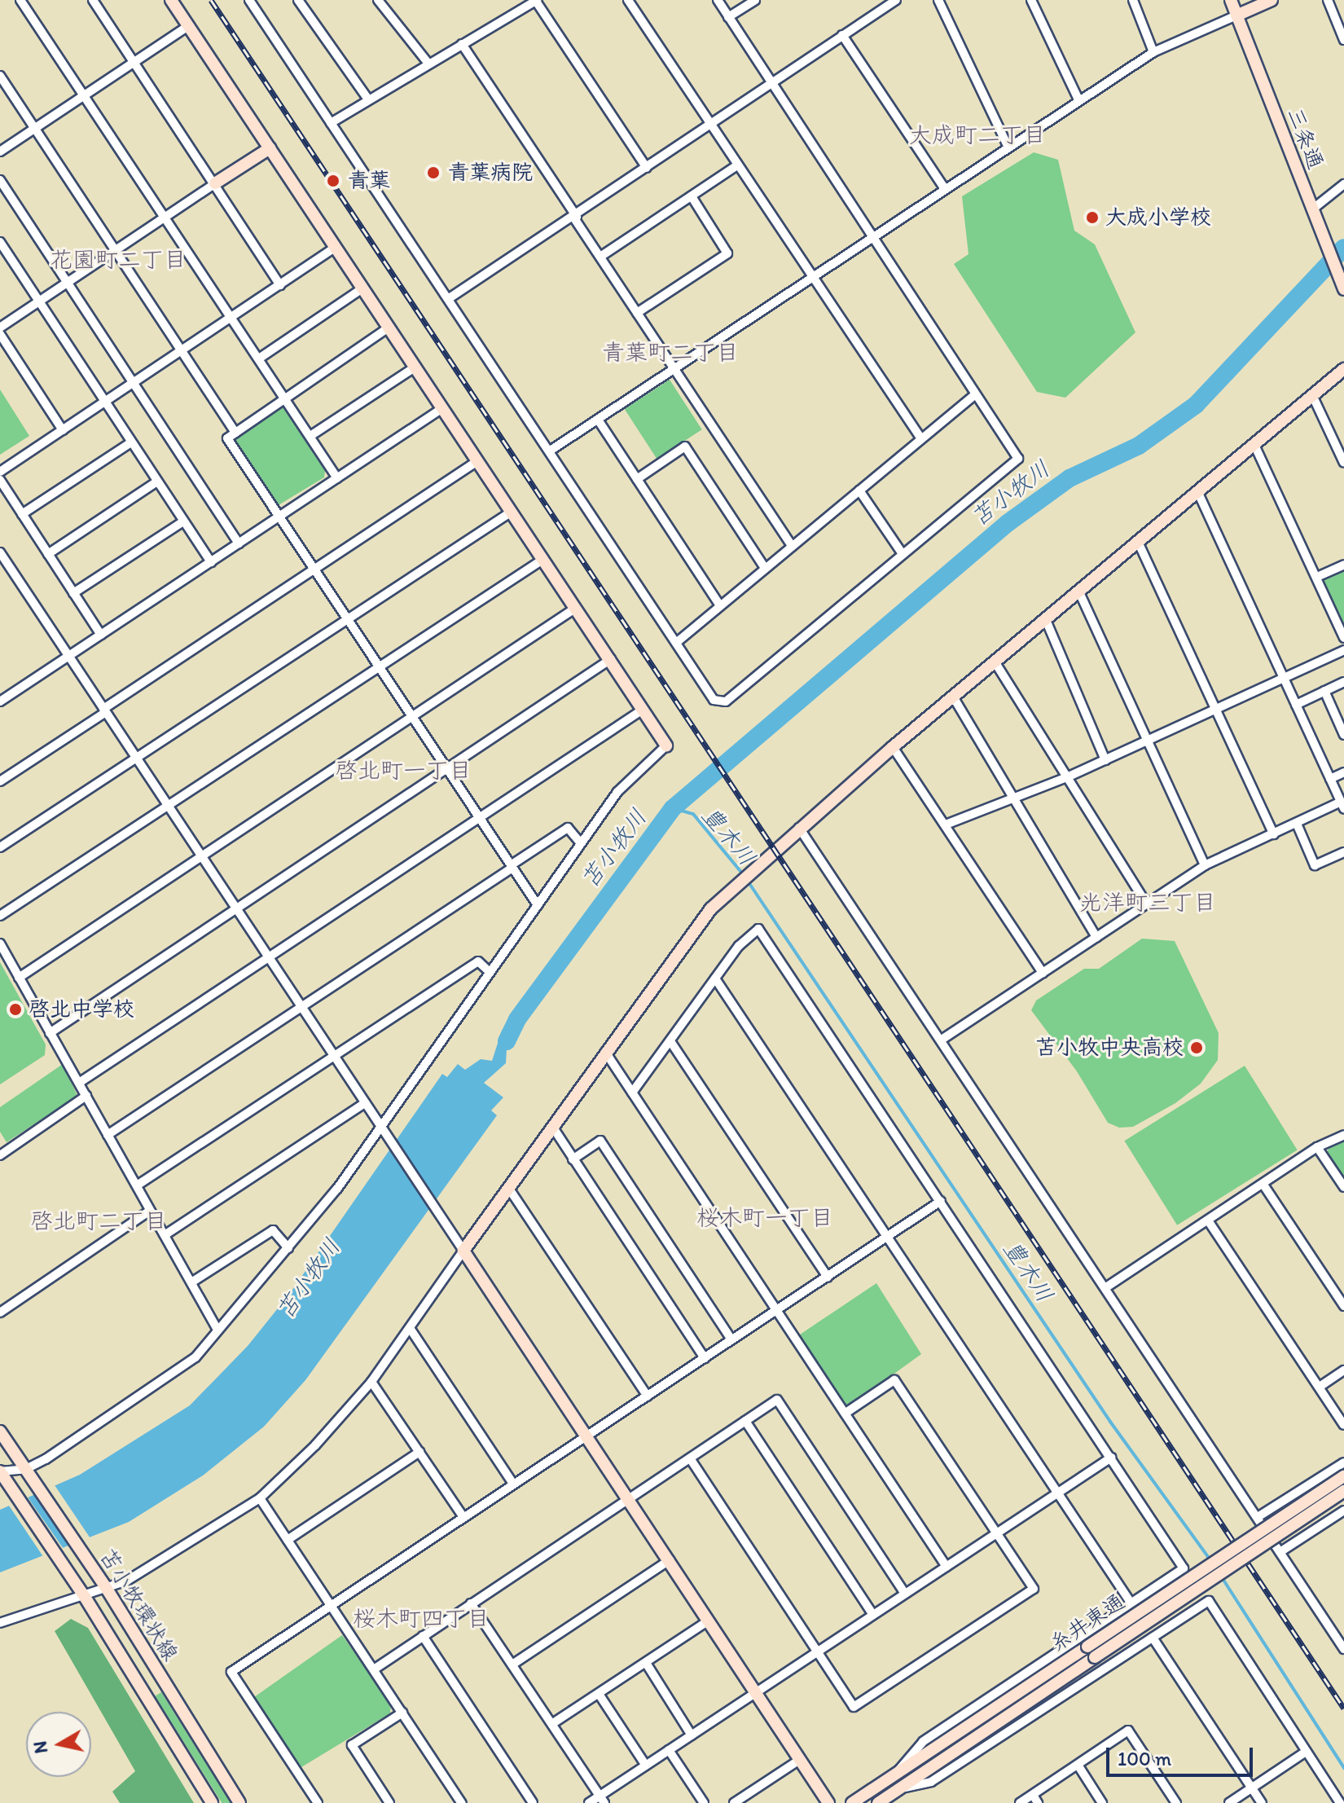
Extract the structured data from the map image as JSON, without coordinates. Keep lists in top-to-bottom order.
{
  "streets": {
    "street": ["三条通", "苫小牧環状線", "糸井東通"]
  },
  "districts": [
    "大成町二丁目",
    "花園町二丁目",
    "青葉町二丁目",
    "啓北町一丁目",
    "光洋町三丁目",
    "桜木町一丁目",
    "啓北町二丁目",
    "桜木町四丁目"
  ],
  "water": ["苫小牧川", "豊木川"],
  "places": [
    "青葉病院",
    "青葉",
    "大成小学校",
    "啓北中学校",
    "苫小牧中央高校"
  ],
  "scale_bar": "100 m",
  "north": "left"
}
